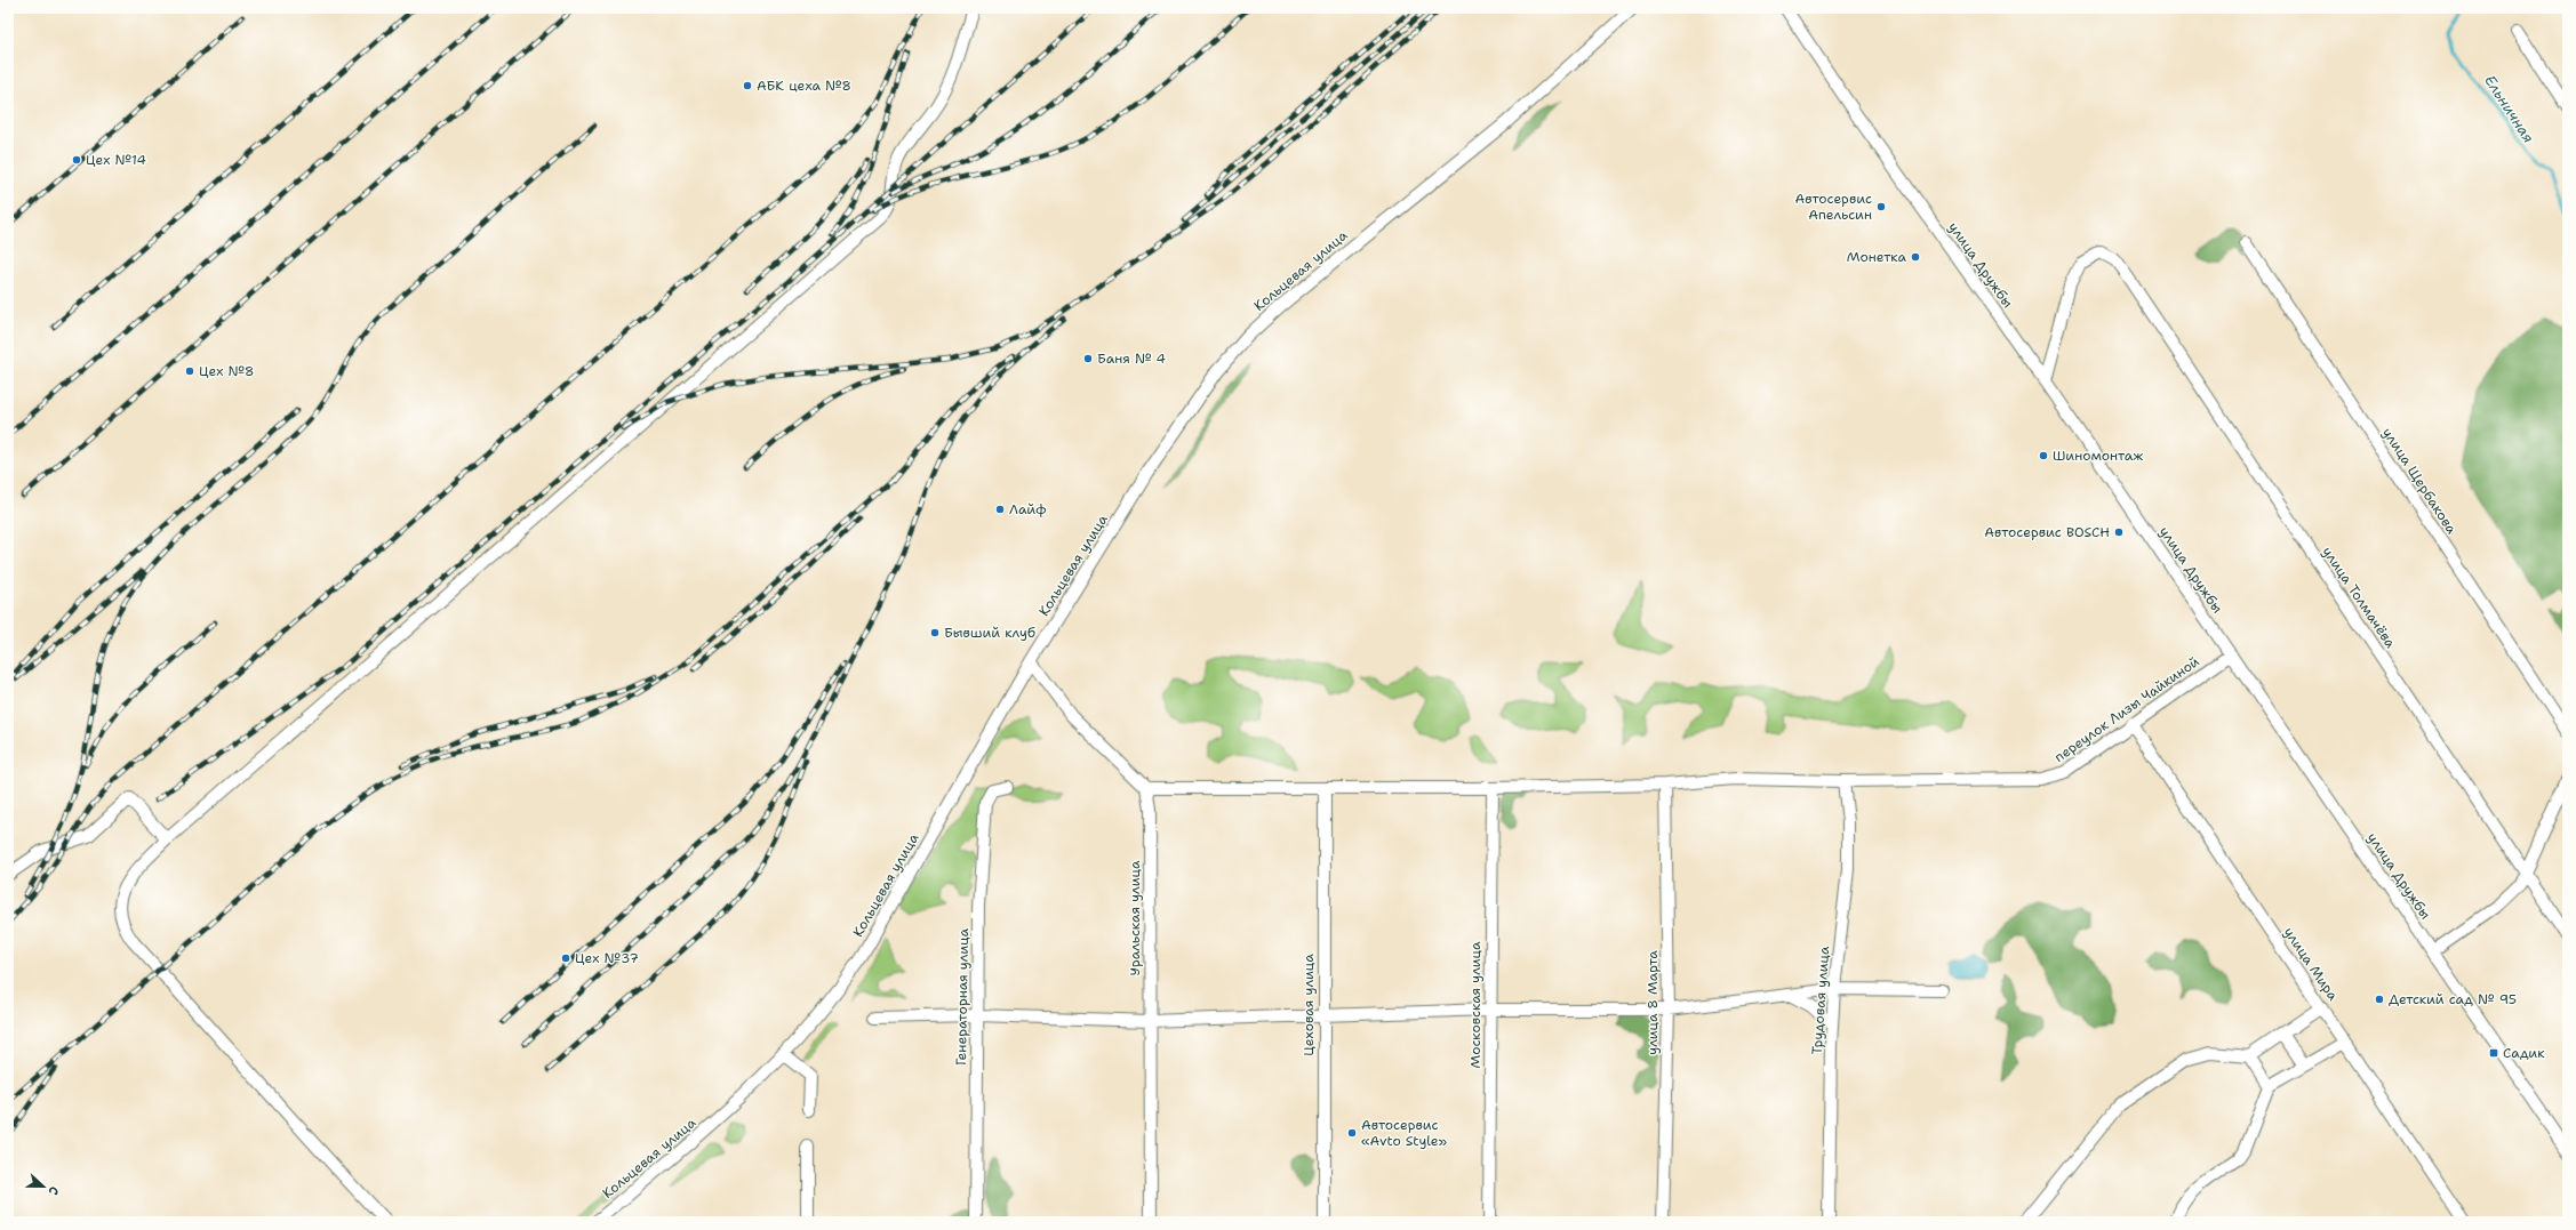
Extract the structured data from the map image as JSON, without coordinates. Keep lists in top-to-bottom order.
{
  "streets": {
    "street": [
      "улица Дружбы",
      "Кольцевая улица",
      "улица Щербакова",
      "улица Толмачёва",
      "переулок Лизы Чайкиной",
      "Уральская улица",
      "улица Мира",
      "Генераторная улица",
      "Трудовая улица",
      "улица 8 Марта",
      "Цеховая улица",
      "Московская улица"
    ]
  },
  "crossings": [
    ["улица Дружбы", "улица Толмачёва"],
    ["улица Дружбы", "переулок Лизы Чайкиной"],
    ["переулок Лизы Чайкиной", "Уральская улица"],
    ["переулок Лизы Чайкиной", "улица Мира"],
    ["переулок Лизы Чайкиной", "Трудовая улица"],
    ["переулок Лизы Чайкиной", "улица 8 Марта"],
    ["переулок Лизы Чайкиной", "Цеховая улица"],
    ["переулок Лизы Чайкиной", "Московская улица"]
  ],
  "water": ["Ельничная"],
  "places": {
    "other": [
      "АБК цеха №8",
      "Цех №14",
      "Автосервис Апельсин",
      "Монетка",
      "Баня № 4",
      "Цех №8",
      "Шиномонтаж",
      "Лайф",
      "Автосервис BOSCH",
      "Бывший клуб",
      "Цех №37",
      "Детский сад № 95",
      "Автосервис «Avto Style»"
    ],
    "transit": ["Садик"]
  },
  "north": "right"
}
